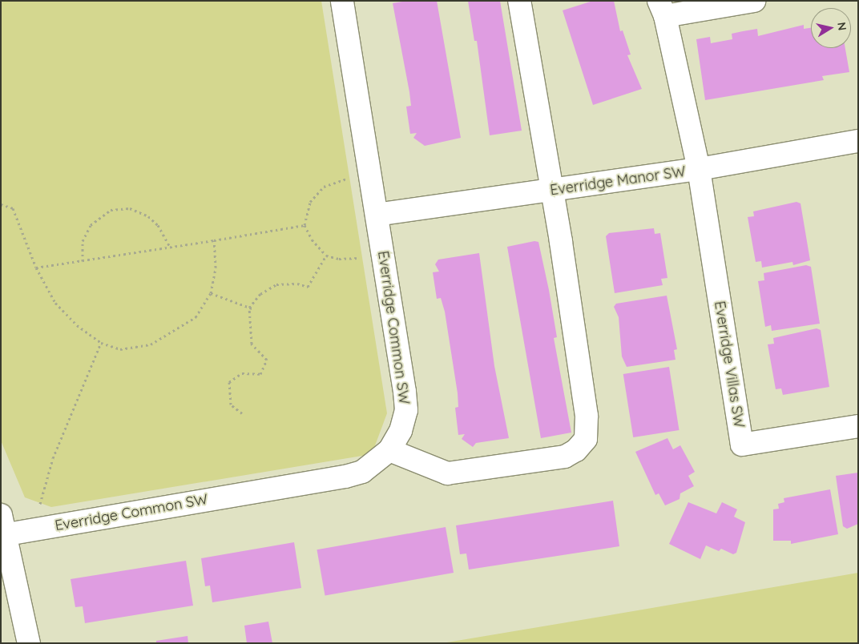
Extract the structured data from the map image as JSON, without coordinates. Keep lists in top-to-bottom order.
{
  "streets": {
    "street": ["Everridge Manor SW", "Everridge Common SW", "Everridge Villas SW"]
  },
  "crossings": [
    ["Everridge Manor SW", "Everridge Common SW"],
    ["Everridge Manor SW", "Everridge Villas SW"]
  ],
  "north": "right"
}
